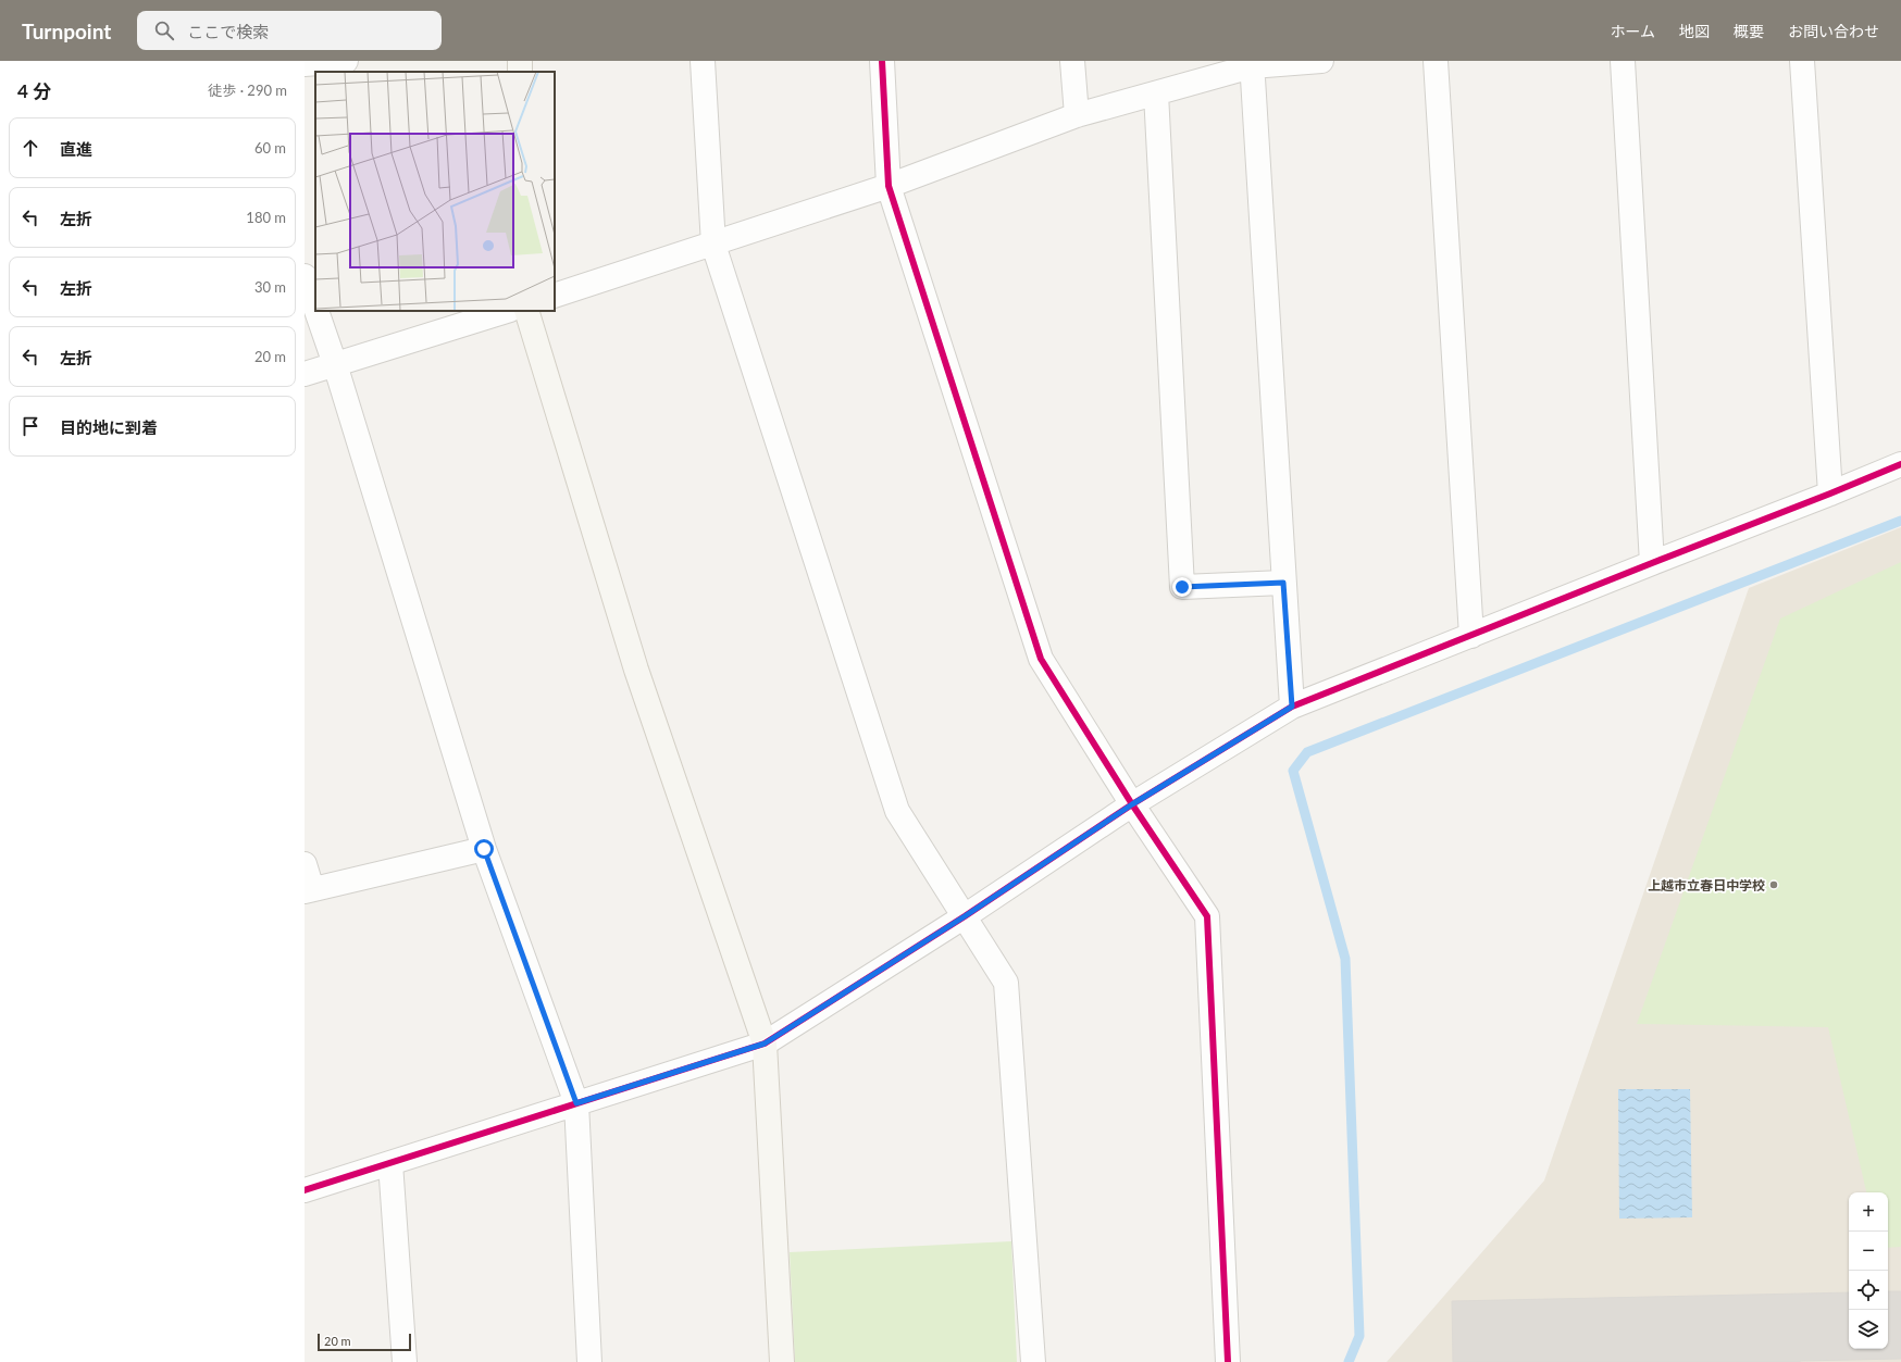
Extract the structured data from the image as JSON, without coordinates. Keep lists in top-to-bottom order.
{
  "places": ["上越市立春日中学校"],
  "scale_bar": "20 m",
  "page": {
    "header": "Turnpoint",
    "search": "ここで検索",
    "nav": [
      "ホーム",
      "地図",
      "概要",
      "お問い合わせ"
    ],
    "heading": ["4 分", "徒歩 · 290 m"],
    "list": [
      ["直進", "60 m"],
      ["左折", "180 m"],
      ["左折", "30 m"],
      ["左折", "20 m"],
      "目的地に到着"
    ],
    "map_buttons": ["+", "−"],
    "scale": "20 m"
  }
}
